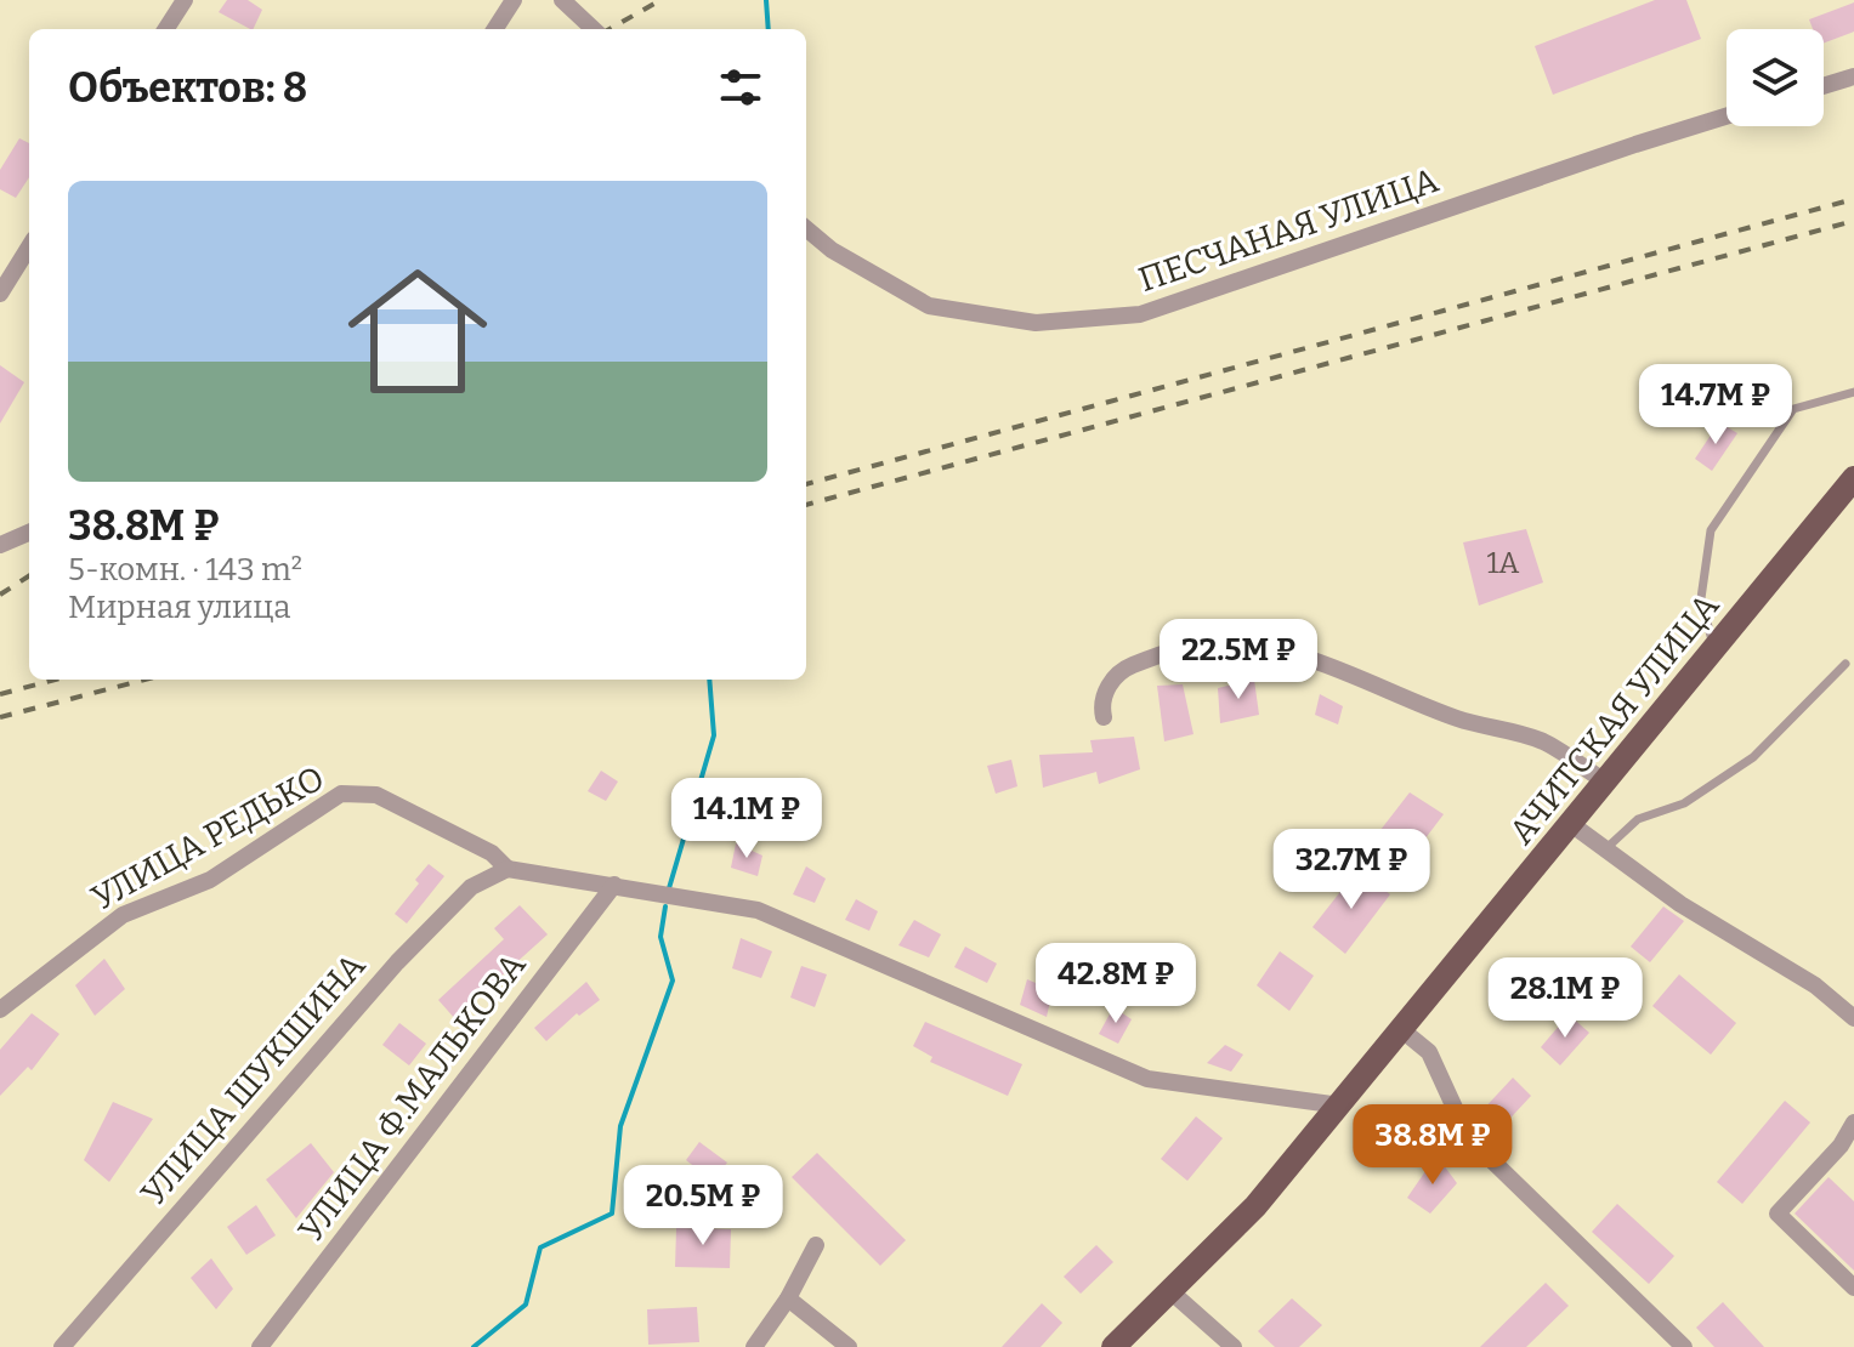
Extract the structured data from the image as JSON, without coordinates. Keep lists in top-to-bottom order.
{
  "streets": {
    "main road": ["АЧИТСКАЯ УЛИЦА"],
    "street": [
      "ПЕСЧАНАЯ УЛИЦА",
      "УЛИЦА РЕДЬКО",
      "УЛИЦА ШУКШИНА",
      "УЛИЦА Ф.МАЛЬКОВА"
    ]
  },
  "crossings": [
    ["УЛИЦА РЕДЬКО", "УЛИЦА ШУКШИНА"]
  ],
  "house_numbers": ["1А"],
  "page": {
    "heading": "Объектов: 8",
    "list": [
      {
        "name": "38.8M ₽",
        "note": "5-комн. · 143 m² · Мирная улица"
      }
    ],
    "price": [
      "14.7M ₽",
      "22.5M ₽",
      "14.1M ₽",
      "32.7M ₽",
      "42.8M ₽",
      "28.1M ₽",
      "38.8M ₽",
      "20.5M ₽"
    ]
  }
}
